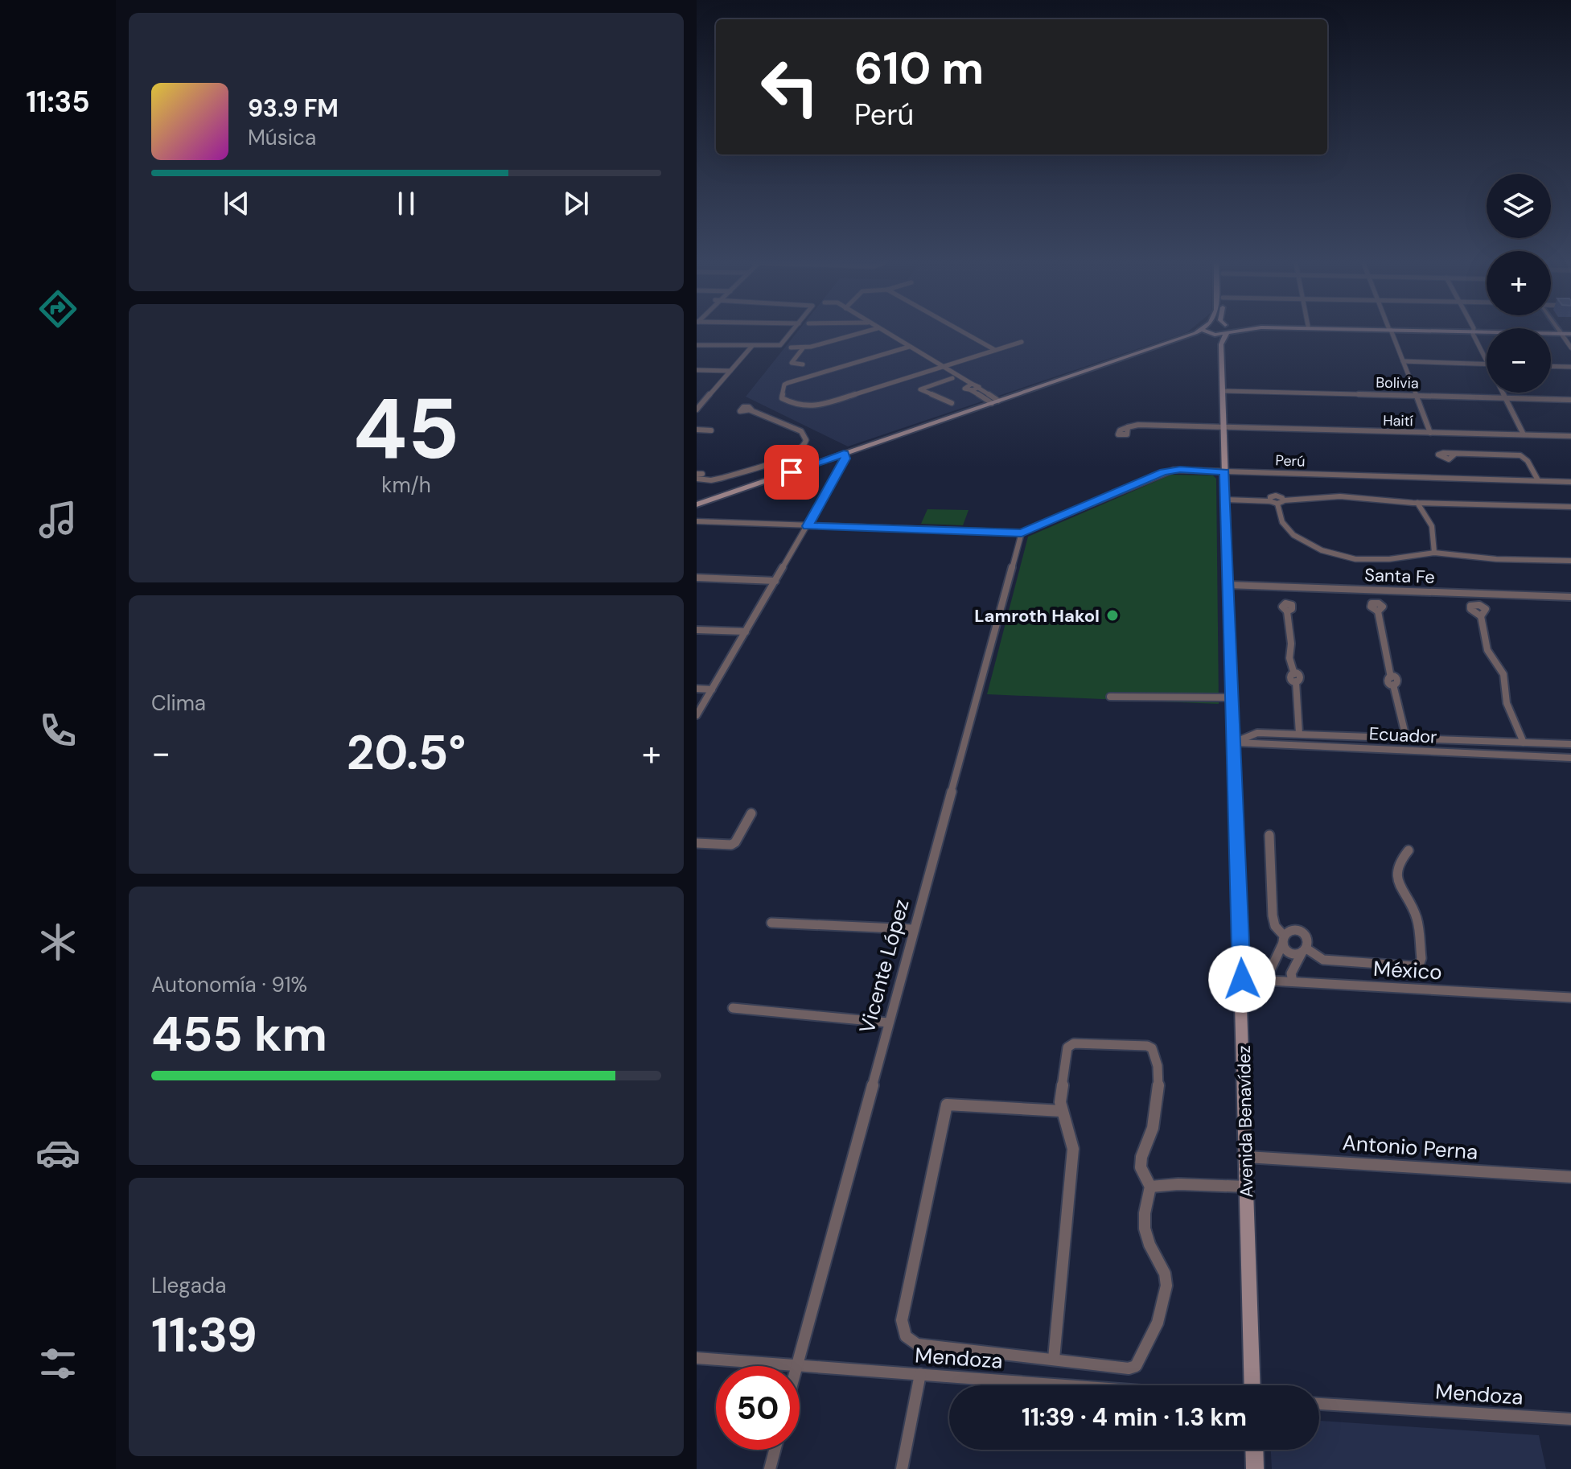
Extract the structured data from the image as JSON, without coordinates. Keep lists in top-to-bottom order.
{
  "streets": {
    "main road": ["Avenida Benavídez"],
    "street": [
      "Bolivia",
      "Haití",
      "Perú",
      "Santa Fe",
      "Ecuador",
      "Vicente López",
      "México",
      "Antonio Perna",
      "Mendoza"
    ]
  },
  "crossings": [
    ["Bolivia", "Avenida Benavídez"],
    ["Haití", "Avenida Benavídez"],
    ["Perú", "Vicente López"],
    ["Perú", "Avenida Benavídez"],
    ["Santa Fe", "Avenida Benavídez"],
    ["Ecuador", "Avenida Benavídez"],
    ["Vicente López", "Mendoza"],
    ["México", "Avenida Benavídez"],
    ["Avenida Benavídez", "Antonio Perna"]
  ],
  "places": ["Lamroth Hakol"],
  "page": {
    "tabs": "11:35",
    "turn": ["610 m", "Perú"],
    "song": ["93.9 FM", "Música"],
    "map_buttons": ["+", "−"],
    "tile": [
      ["45", "km/h"],
      "Clima",
      ["Autonomía · 91%", "455 km"],
      ["Llegada", "11:39"]
    ],
    "heat": ["−", "20.5°", "+"],
    "limit": "50",
    "trip": "11:39 · 4 min · 1.3 km"
  }
}
